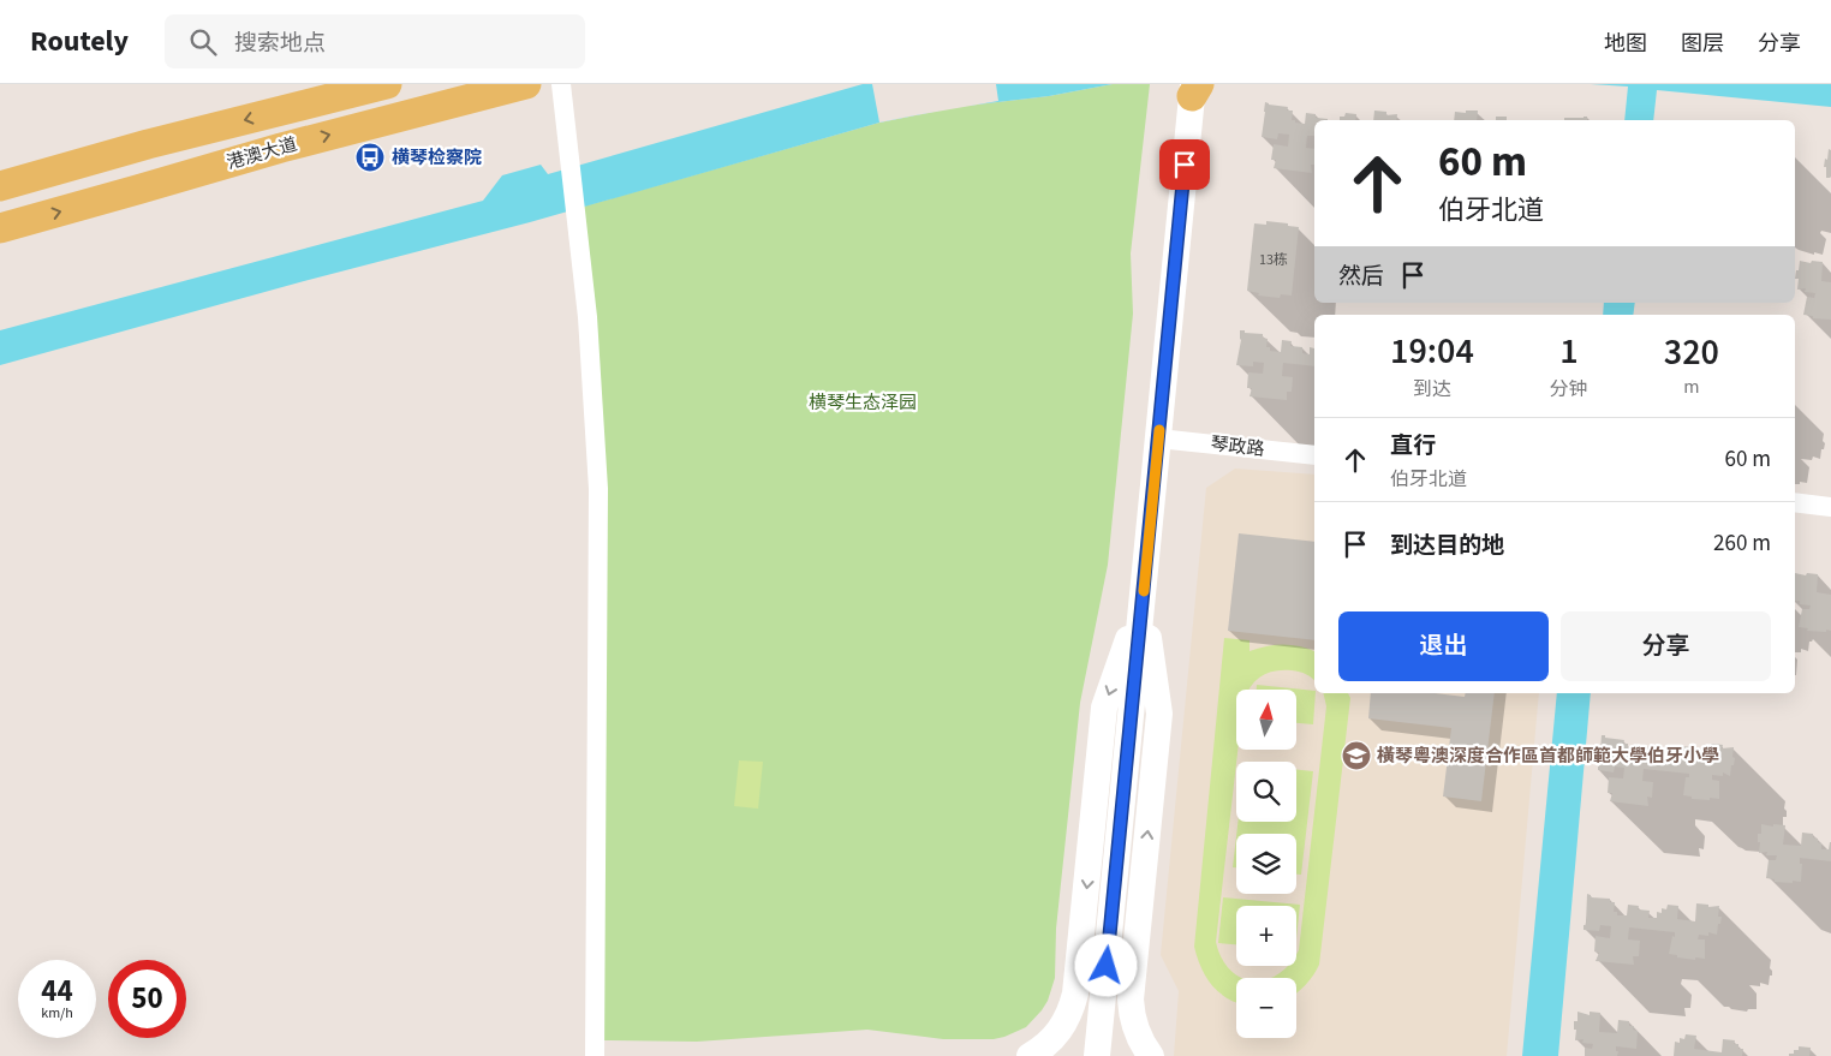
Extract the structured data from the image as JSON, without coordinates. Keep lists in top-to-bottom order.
{
  "streets": {
    "main road": ["港澳大道"],
    "street": ["琴政路"]
  },
  "parks": ["横琴生态泽园"],
  "places": {
    "bus stop": ["横琴检察院"],
    "school or university": ["橫琴粵澳深度合作區首都師範大學伯牙小學"]
  },
  "house_numbers": ["13栋"],
  "north": "top",
  "page": {
    "header": "Routely",
    "search": "搜索地点",
    "nav": ["地图", "图层", "分享"],
    "turn": ["60 m", "伯牙北道"],
    "then": "然后",
    "eta": [
      "19:04",
      "到达",
      "1",
      "分钟",
      "320",
      "m"
    ],
    "list": [
      {
        "name": "直行",
        "note": "伯牙北道",
        "value": "60 m"
      },
      {
        "name": "到达目的地",
        "value": "260 m"
      }
    ],
    "buttons": ["退出", "分享"],
    "map_buttons": ["+", "−"],
    "speed": "44 km/h",
    "limit": "50"
  }
}
